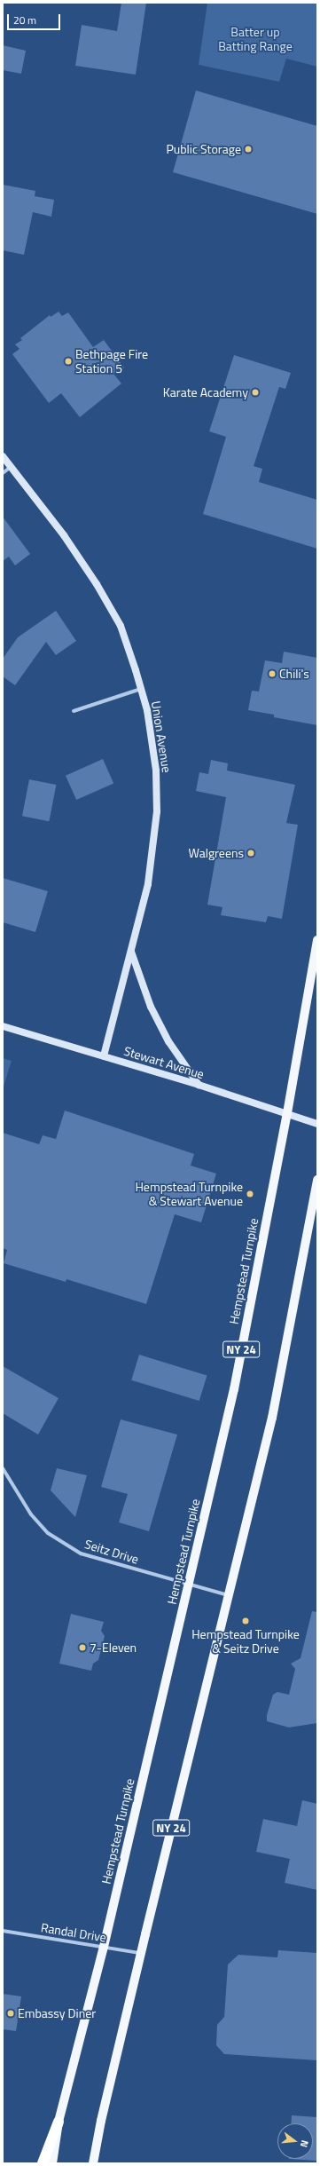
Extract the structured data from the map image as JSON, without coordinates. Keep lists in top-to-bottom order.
{
  "streets": {
    "main road": ["Hempstead Turnpike", "NY 24"],
    "street": [
      "Union Avenue",
      "Stewart Avenue",
      "Seitz Drive",
      "Randal Drive"
    ]
  },
  "crossings": [
    ["Union Avenue", "Stewart Avenue"],
    ["Stewart Avenue", "Hempstead Turnpike"],
    ["Hempstead Turnpike", "Seitz Drive"],
    ["Hempstead Turnpike", "Randal Drive"],
    ["NY 24", "Seitz Drive"],
    ["NY 24", "Randal Drive"]
  ],
  "parks": ["Batter up Batting Range"],
  "places": [
    "Public Storage",
    "Bethpage Fire Station 5",
    "Karate Academy",
    "Chili's",
    "Walgreens",
    "Hempstead Turnpike & Stewart Avenue",
    "Hempstead Turnpike & Seitz Drive",
    "7-Eleven",
    "Embassy Diner"
  ],
  "scale_bar": "20 m",
  "north": "right"
}
